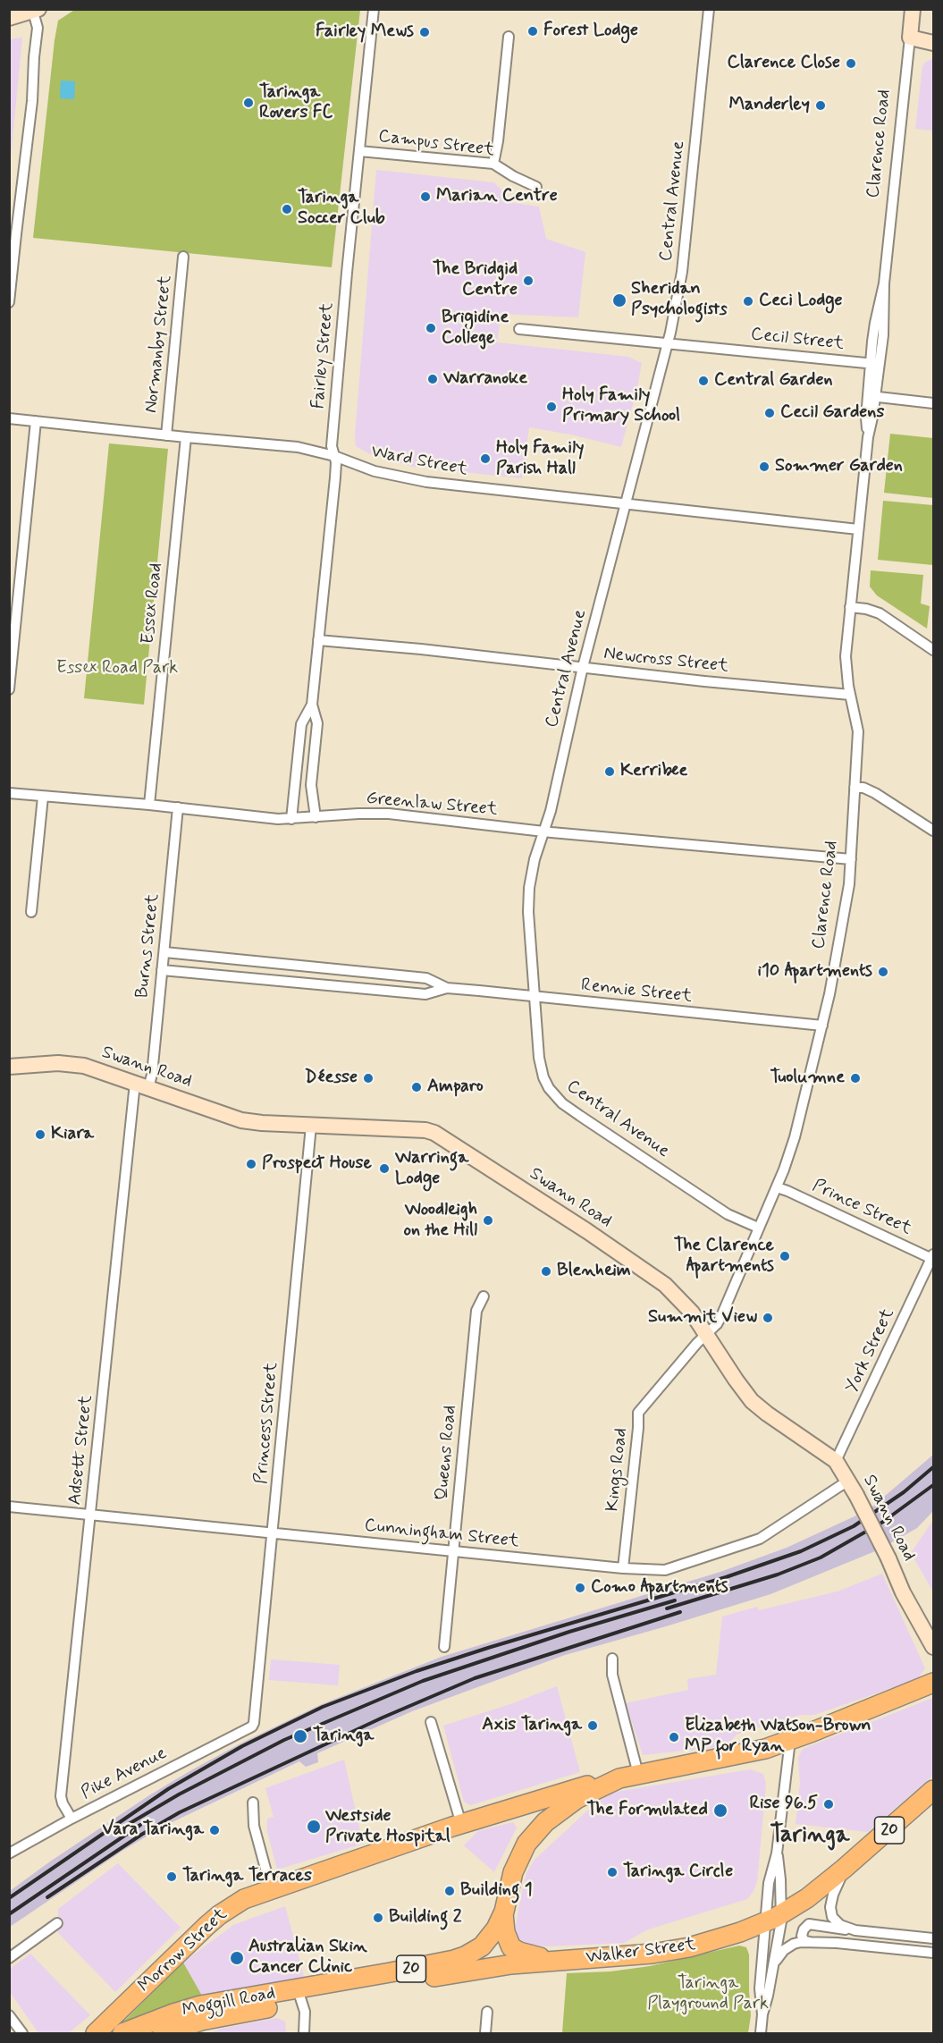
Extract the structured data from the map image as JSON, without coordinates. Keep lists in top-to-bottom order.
{
  "streets": {
    "highway": [
      "20",
      "Morrow Street",
      "Walker Street",
      "Moggill Road"
    ],
    "main road": ["Clarence Road", "Swann Road"],
    "street": [
      "Campus Street",
      "Central Avenue",
      "Cecil Street",
      "Normanby Street",
      "Fairley Street",
      "Ward Street",
      "Essex Road",
      "Newcross Street",
      "Greenlaw Street",
      "Burns Street",
      "Rennie Street",
      "Prince Street",
      "York Street",
      "Princess Street",
      "Adsett Street",
      "Queens Road",
      "Kings Road",
      "Cunningham Street",
      "Pike Avenue"
    ]
  },
  "crossings": [
    ["Campus Street", "Fairley Street"],
    ["Clarence Road", "Central Avenue"],
    ["Clarence Road", "Cecil Street"],
    ["Clarence Road", "Ward Street"],
    ["Clarence Road", "Newcross Street"],
    ["Clarence Road", "Greenlaw Street"],
    ["Clarence Road", "Rennie Street"],
    ["Clarence Road", "Swann Road"],
    ["Clarence Road", "Prince Street"],
    ["Clarence Road", "Kings Road"],
    ["Central Avenue", "Cecil Street"],
    ["Central Avenue", "Ward Street"],
    ["Central Avenue", "Newcross Street"],
    ["Central Avenue", "Greenlaw Street"],
    ["Central Avenue", "Rennie Street"],
    ["Normanby Street", "Ward Street"],
    ["Fairley Street", "Ward Street"],
    ["Fairley Street", "Newcross Street"],
    ["Fairley Street", "Greenlaw Street"],
    ["Ward Street", "Essex Road"],
    ["Essex Road", "Greenlaw Street"],
    ["Greenlaw Street", "Burns Street"],
    ["Burns Street", "Rennie Street"],
    ["Burns Street", "Swann Road"],
    ["Burns Street", "Adsett Street"],
    ["Swann Road", "York Street"],
    ["Swann Road", "Princess Street"],
    ["Swann Road", "Adsett Street"],
    ["Swann Road", "Kings Road"],
    ["Swann Road", "Cunningham Street"],
    ["Prince Street", "York Street"],
    ["Princess Street", "Cunningham Street"],
    ["Princess Street", "Pike Avenue"],
    ["Adsett Street", "Cunningham Street"],
    ["Adsett Street", "Pike Avenue"],
    ["Queens Road", "Cunningham Street"],
    ["Kings Road", "Cunningham Street"],
    ["Morrow Street", "Moggill Road"],
    ["Walker Street", "Moggill Road"]
  ],
  "districts": ["Taringa"],
  "parks": ["Essex Road Park", "Taringa Playground Park"],
  "places": [
    "Forest Lodge",
    "Fairley Mews",
    "Clarence Close",
    "Taringa Rovers FC",
    "Manderley",
    "Marian Centre",
    "Taringa Soccer Club",
    "The Bridgid Centre",
    "Sheridan Psychologists",
    "Ceci Lodge",
    "Brigidine College",
    "Warranoke",
    "Central Garden",
    "Holy Family Primary School",
    "Cecil Gardens",
    "Holy Family Parish Hall",
    "Sommer Garden",
    "Kerribee",
    "i10 Apartments",
    "Déesse",
    "Tuolumne",
    "Amparo",
    "Kiara",
    "Prospect House",
    "Warringa Lodge",
    "Woodleigh on the Hill",
    "The Clarence Apartments",
    "Blenheim",
    "Summit View",
    "Como Apartments",
    "Axis Taringa",
    "Taringa",
    "Elizabeth Watson-Brown MP for Ryan",
    "Rise 96.5",
    "The Formulated",
    "Westside Private Hospital",
    "Vara Taringa",
    "Taringa Circle",
    "Taringa Terraces",
    "Building 1",
    "Building 2",
    "Australian Skin Cancer Clinic"
  ]
}
